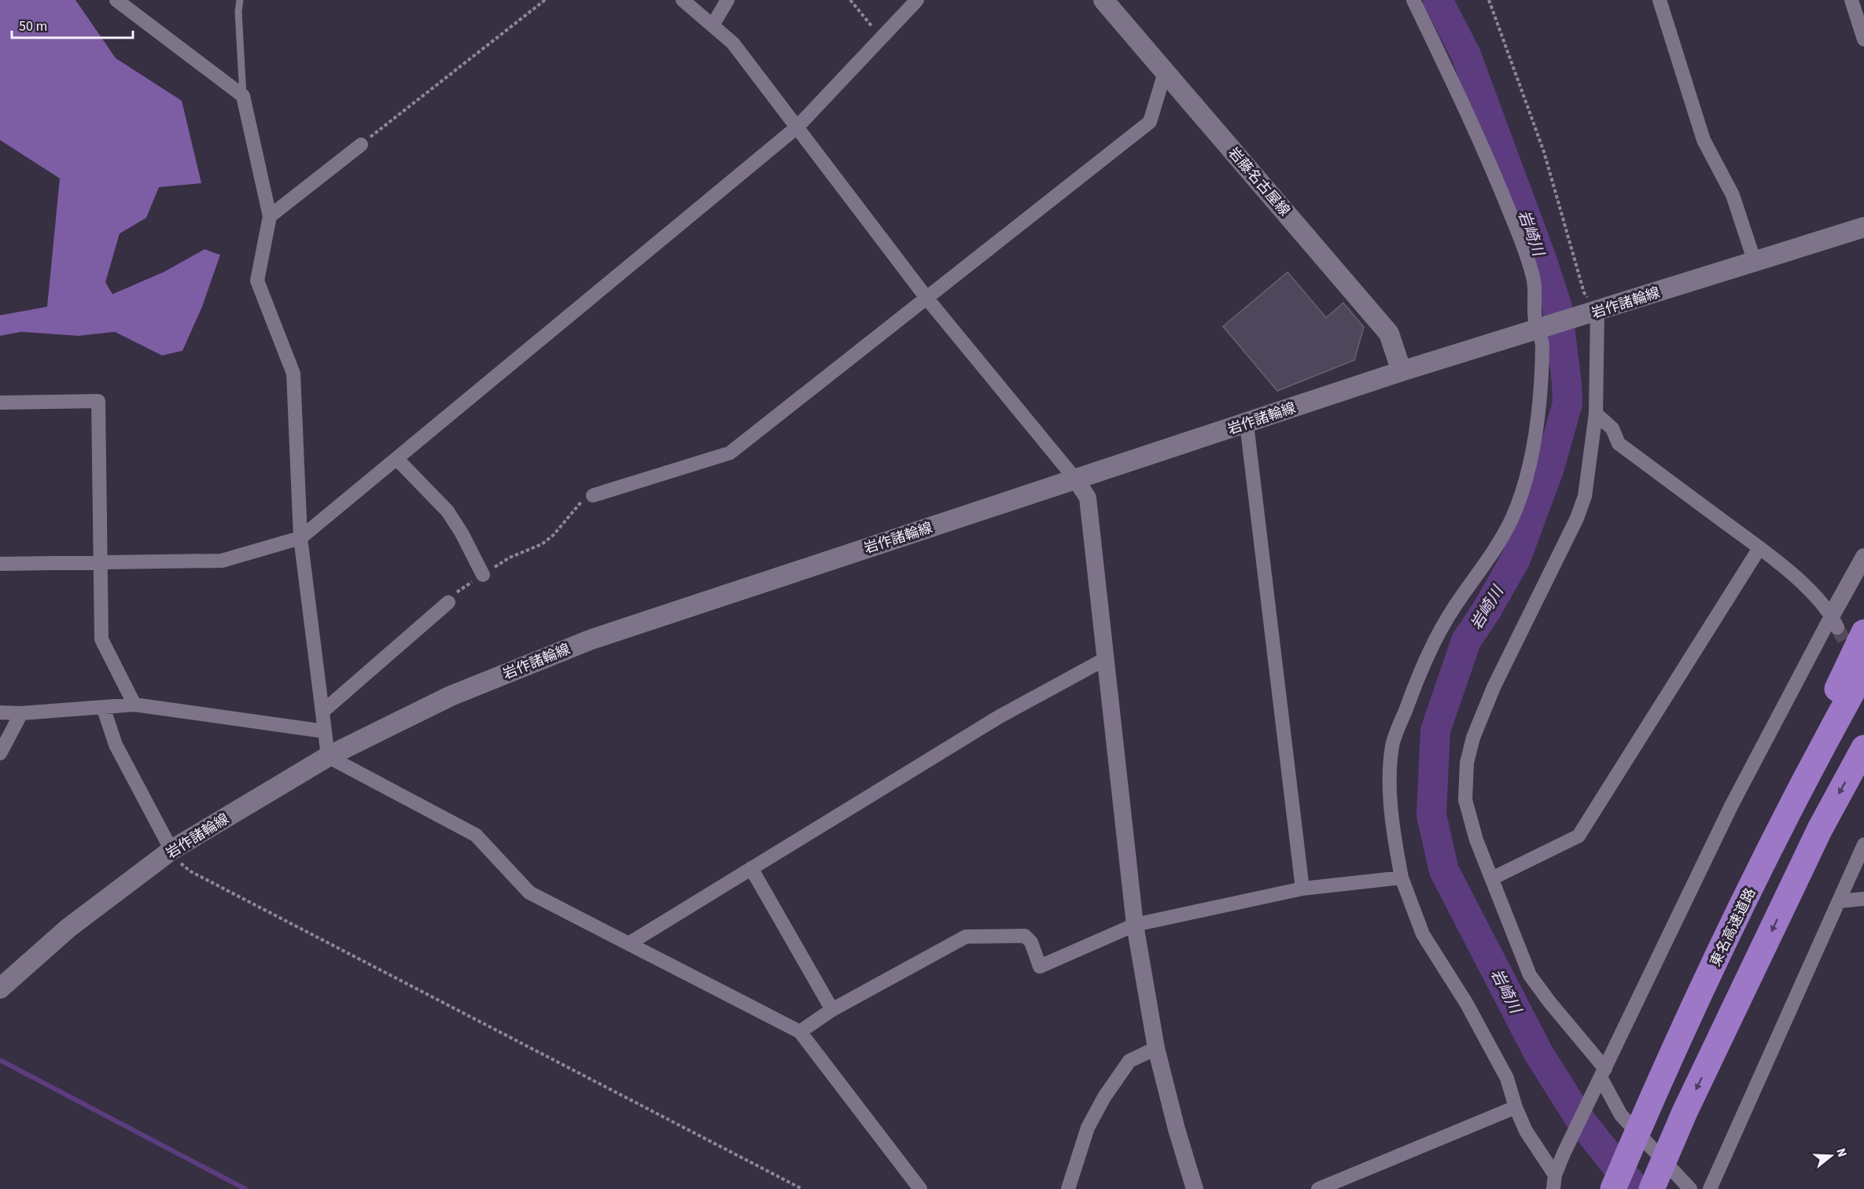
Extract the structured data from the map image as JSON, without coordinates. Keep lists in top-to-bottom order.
{
  "streets": {
    "highway": ["東名高速道路"],
    "main road": ["岩藤名古屋線", "岩作諸輪線"]
  },
  "crossings": [
    ["岩藤名古屋線", "岩作諸輪線"]
  ],
  "water": ["岩崎川"],
  "scale_bar": "50 m",
  "north": "right"
}
